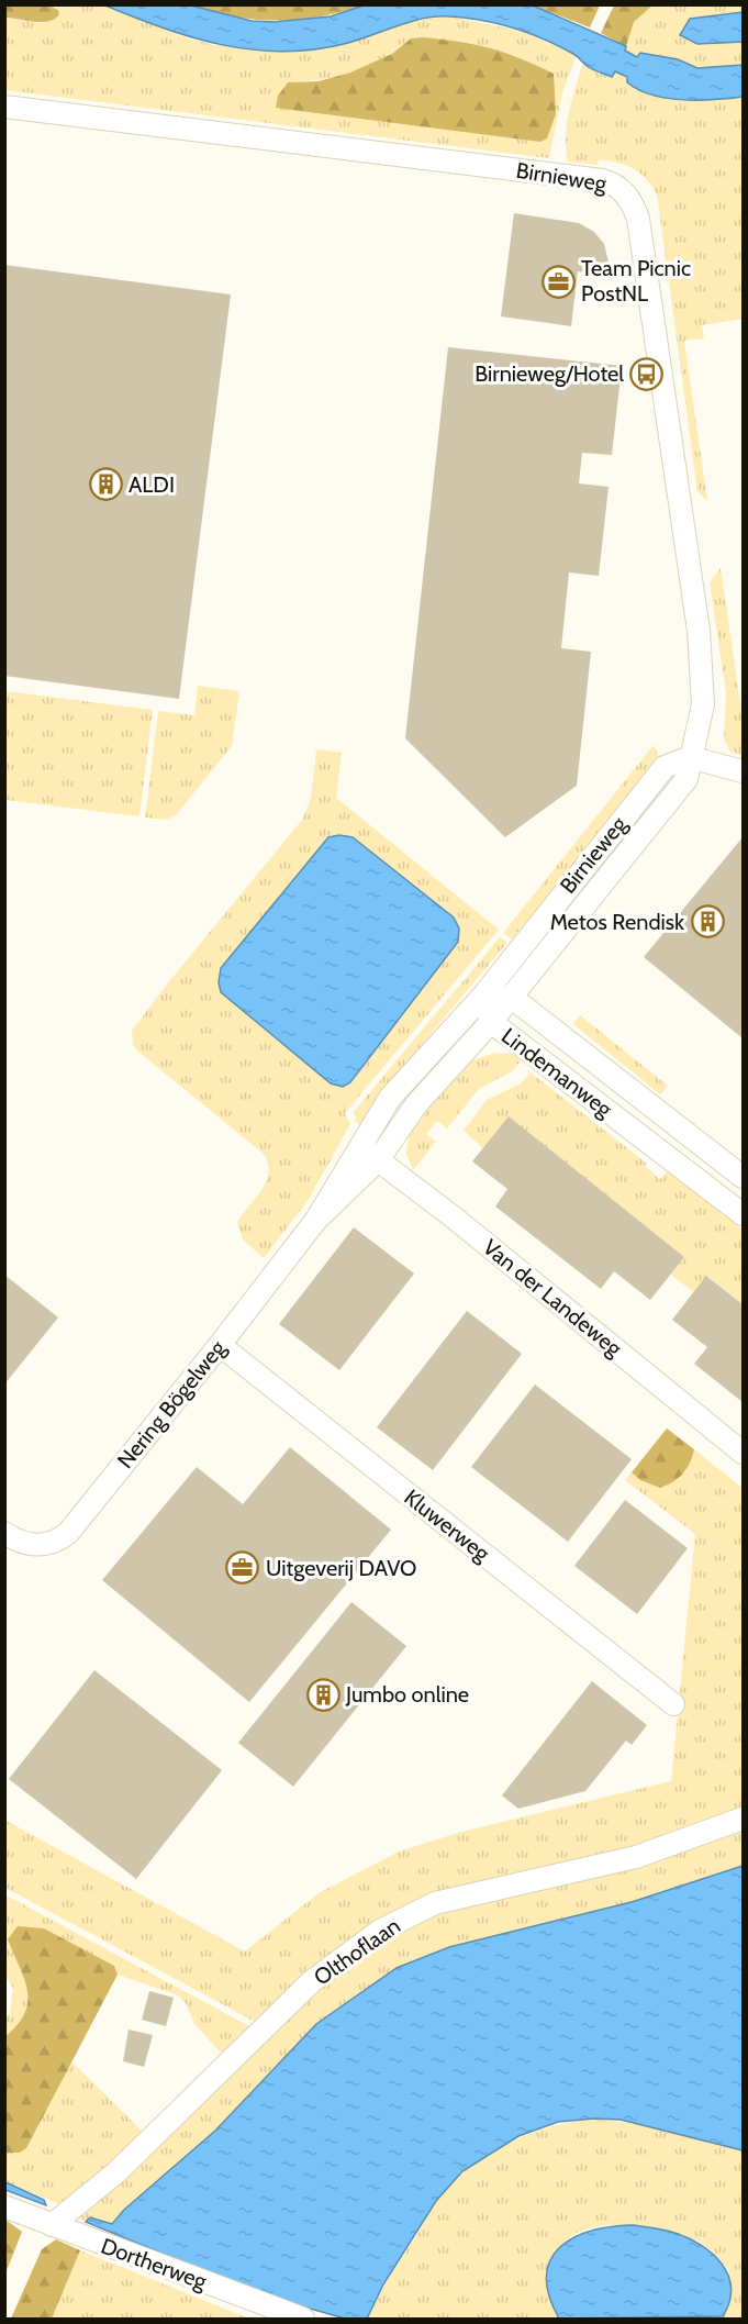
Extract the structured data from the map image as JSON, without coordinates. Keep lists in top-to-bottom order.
{
  "streets": {
    "street": [
      "Birnieweg",
      "Lindemanweg",
      "Van der Landeweg",
      "Nering Bögelweg",
      "Kluwerweg",
      "Olthoflaan",
      "Dortherweg"
    ]
  },
  "crossings": [
    ["Birnieweg", "Lindemanweg"],
    ["Birnieweg", "Nering Bögelweg"],
    ["Lindemanweg", "Nering Bögelweg"],
    ["Van der Landeweg", "Nering Bögelweg"],
    ["Nering Bögelweg", "Kluwerweg"],
    ["Olthoflaan", "Dortherweg"]
  ],
  "places": {
    "office": ["Team Picnic PostNL", "Uitgeverij DAVO"],
    "bus stop": ["Birnieweg/Hotel"],
    "building": ["ALDI", "Metos Rendisk", "Jumbo online"]
  }
}
